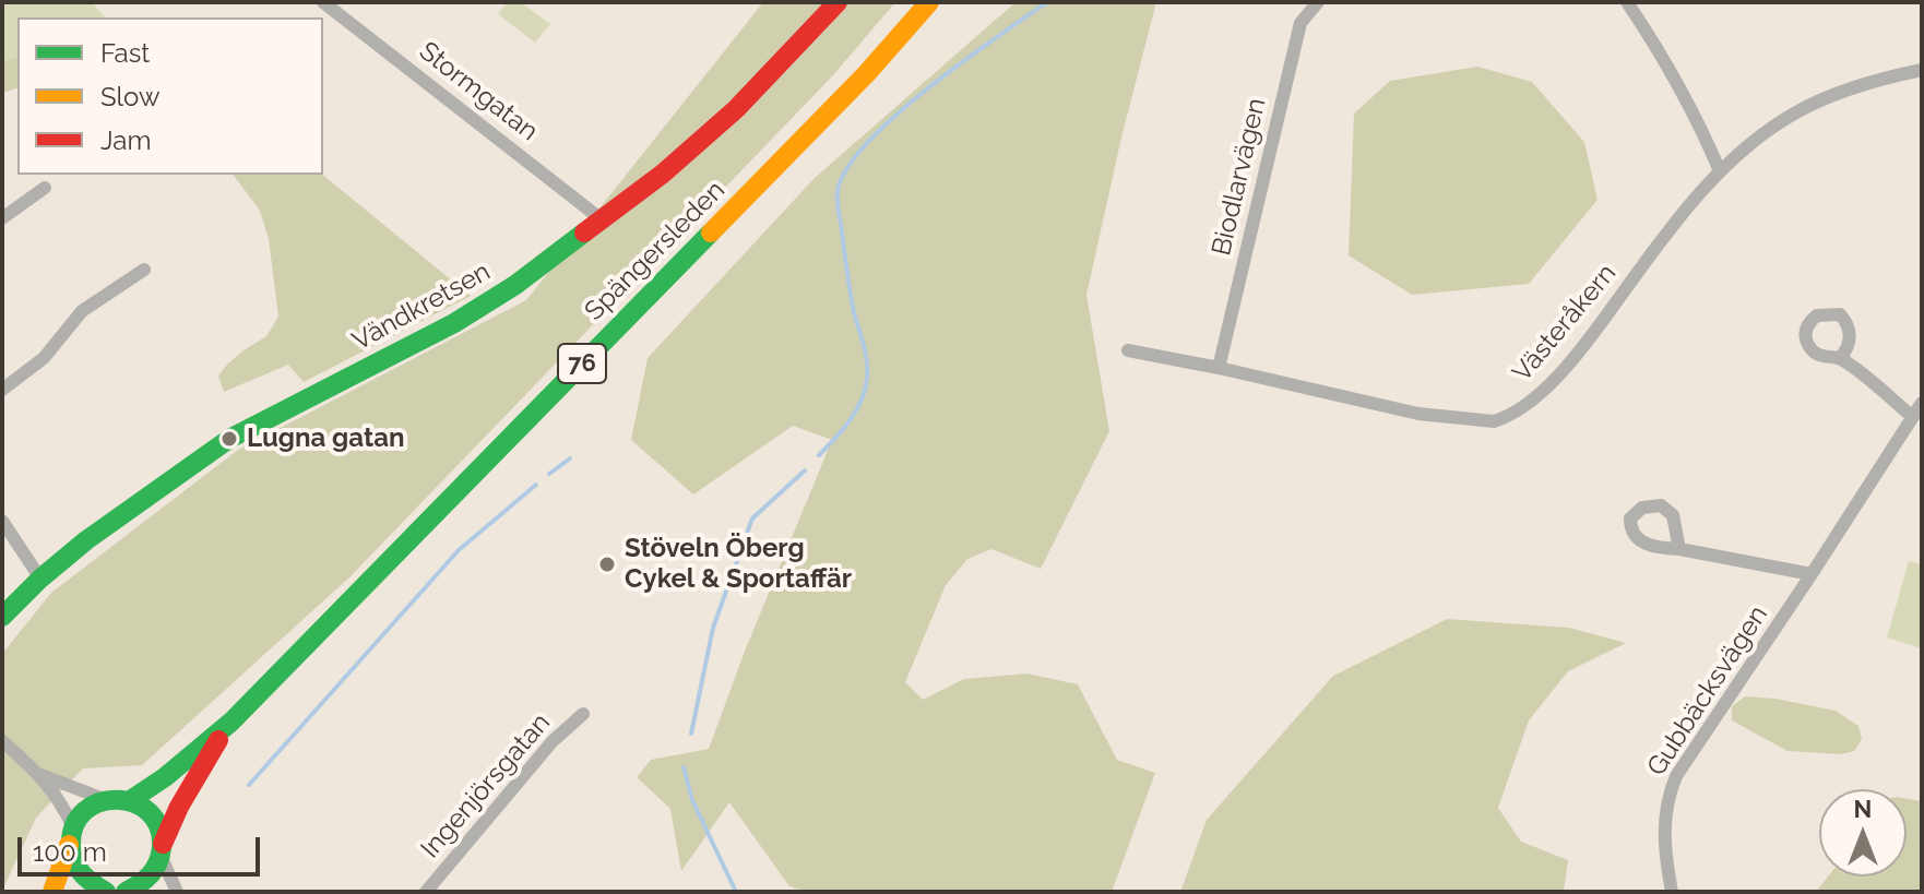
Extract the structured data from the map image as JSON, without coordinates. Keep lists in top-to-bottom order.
{
  "streets": {
    "main road": ["Spängersleden", "Vändkretsen", "76"],
    "street": [
      "Stormgatan",
      "Biodlarvägen",
      "Västeråkern",
      "Gubbäcksvägen",
      "Ingenjörsgatan"
    ]
  },
  "crossings": [
    ["Stormgatan", "Vändkretsen"],
    ["Biodlarvägen", "Västeråkern"]
  ],
  "places": ["Lugna gatan", "Stöveln Öberg Cykel & Sportaffär"],
  "legend": ["Fast", "Slow", "Jam"],
  "scale_bar": "100 m",
  "north": "top"
}
